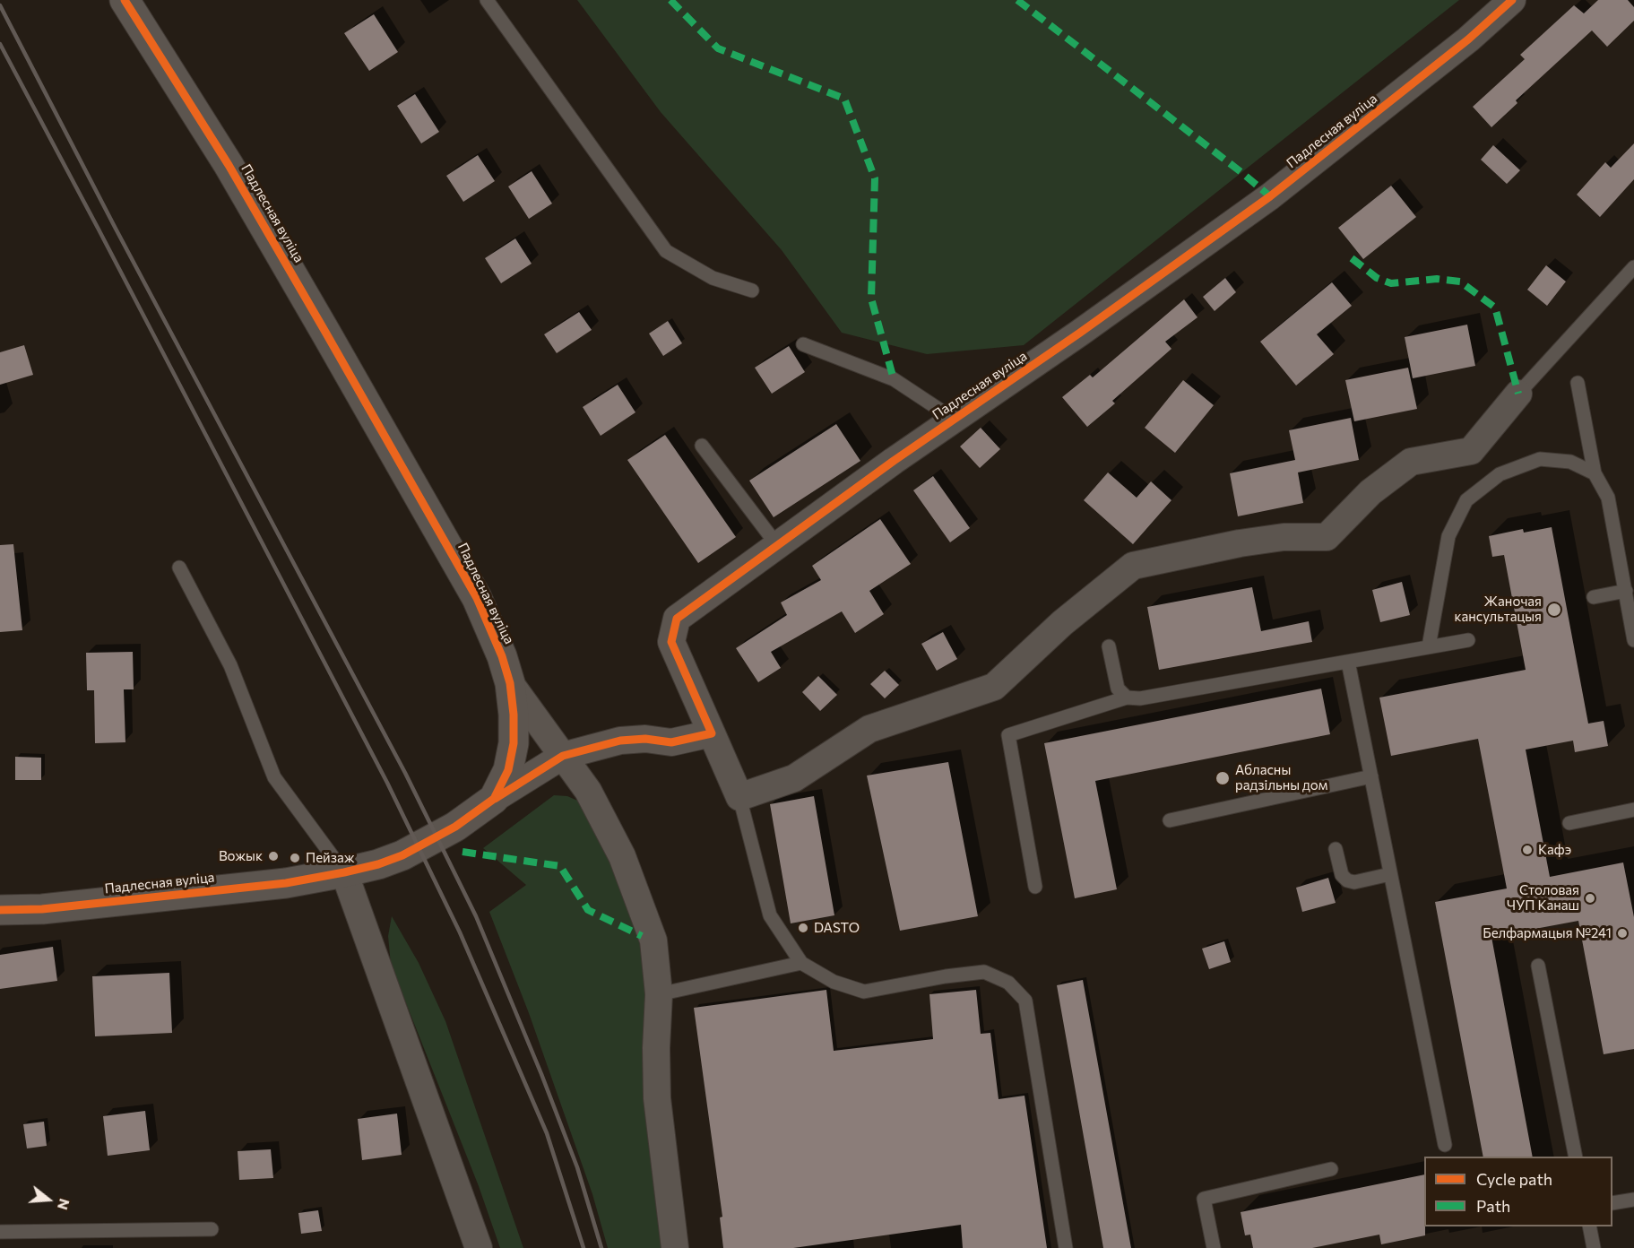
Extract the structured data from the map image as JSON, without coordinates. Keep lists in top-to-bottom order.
{
  "streets": {
    "street": ["Падлесная вуліца"]
  },
  "places": [
    "Жаночая кансультацыя",
    "Абласны радзільны дом",
    "Кафэ",
    "Вожык",
    "Пейзаж",
    "Столовая ЧУП Канаш",
    "DASTO",
    "Белфармацыя №241"
  ],
  "legend": ["Cycle path", "Path"],
  "north": "right"
}
